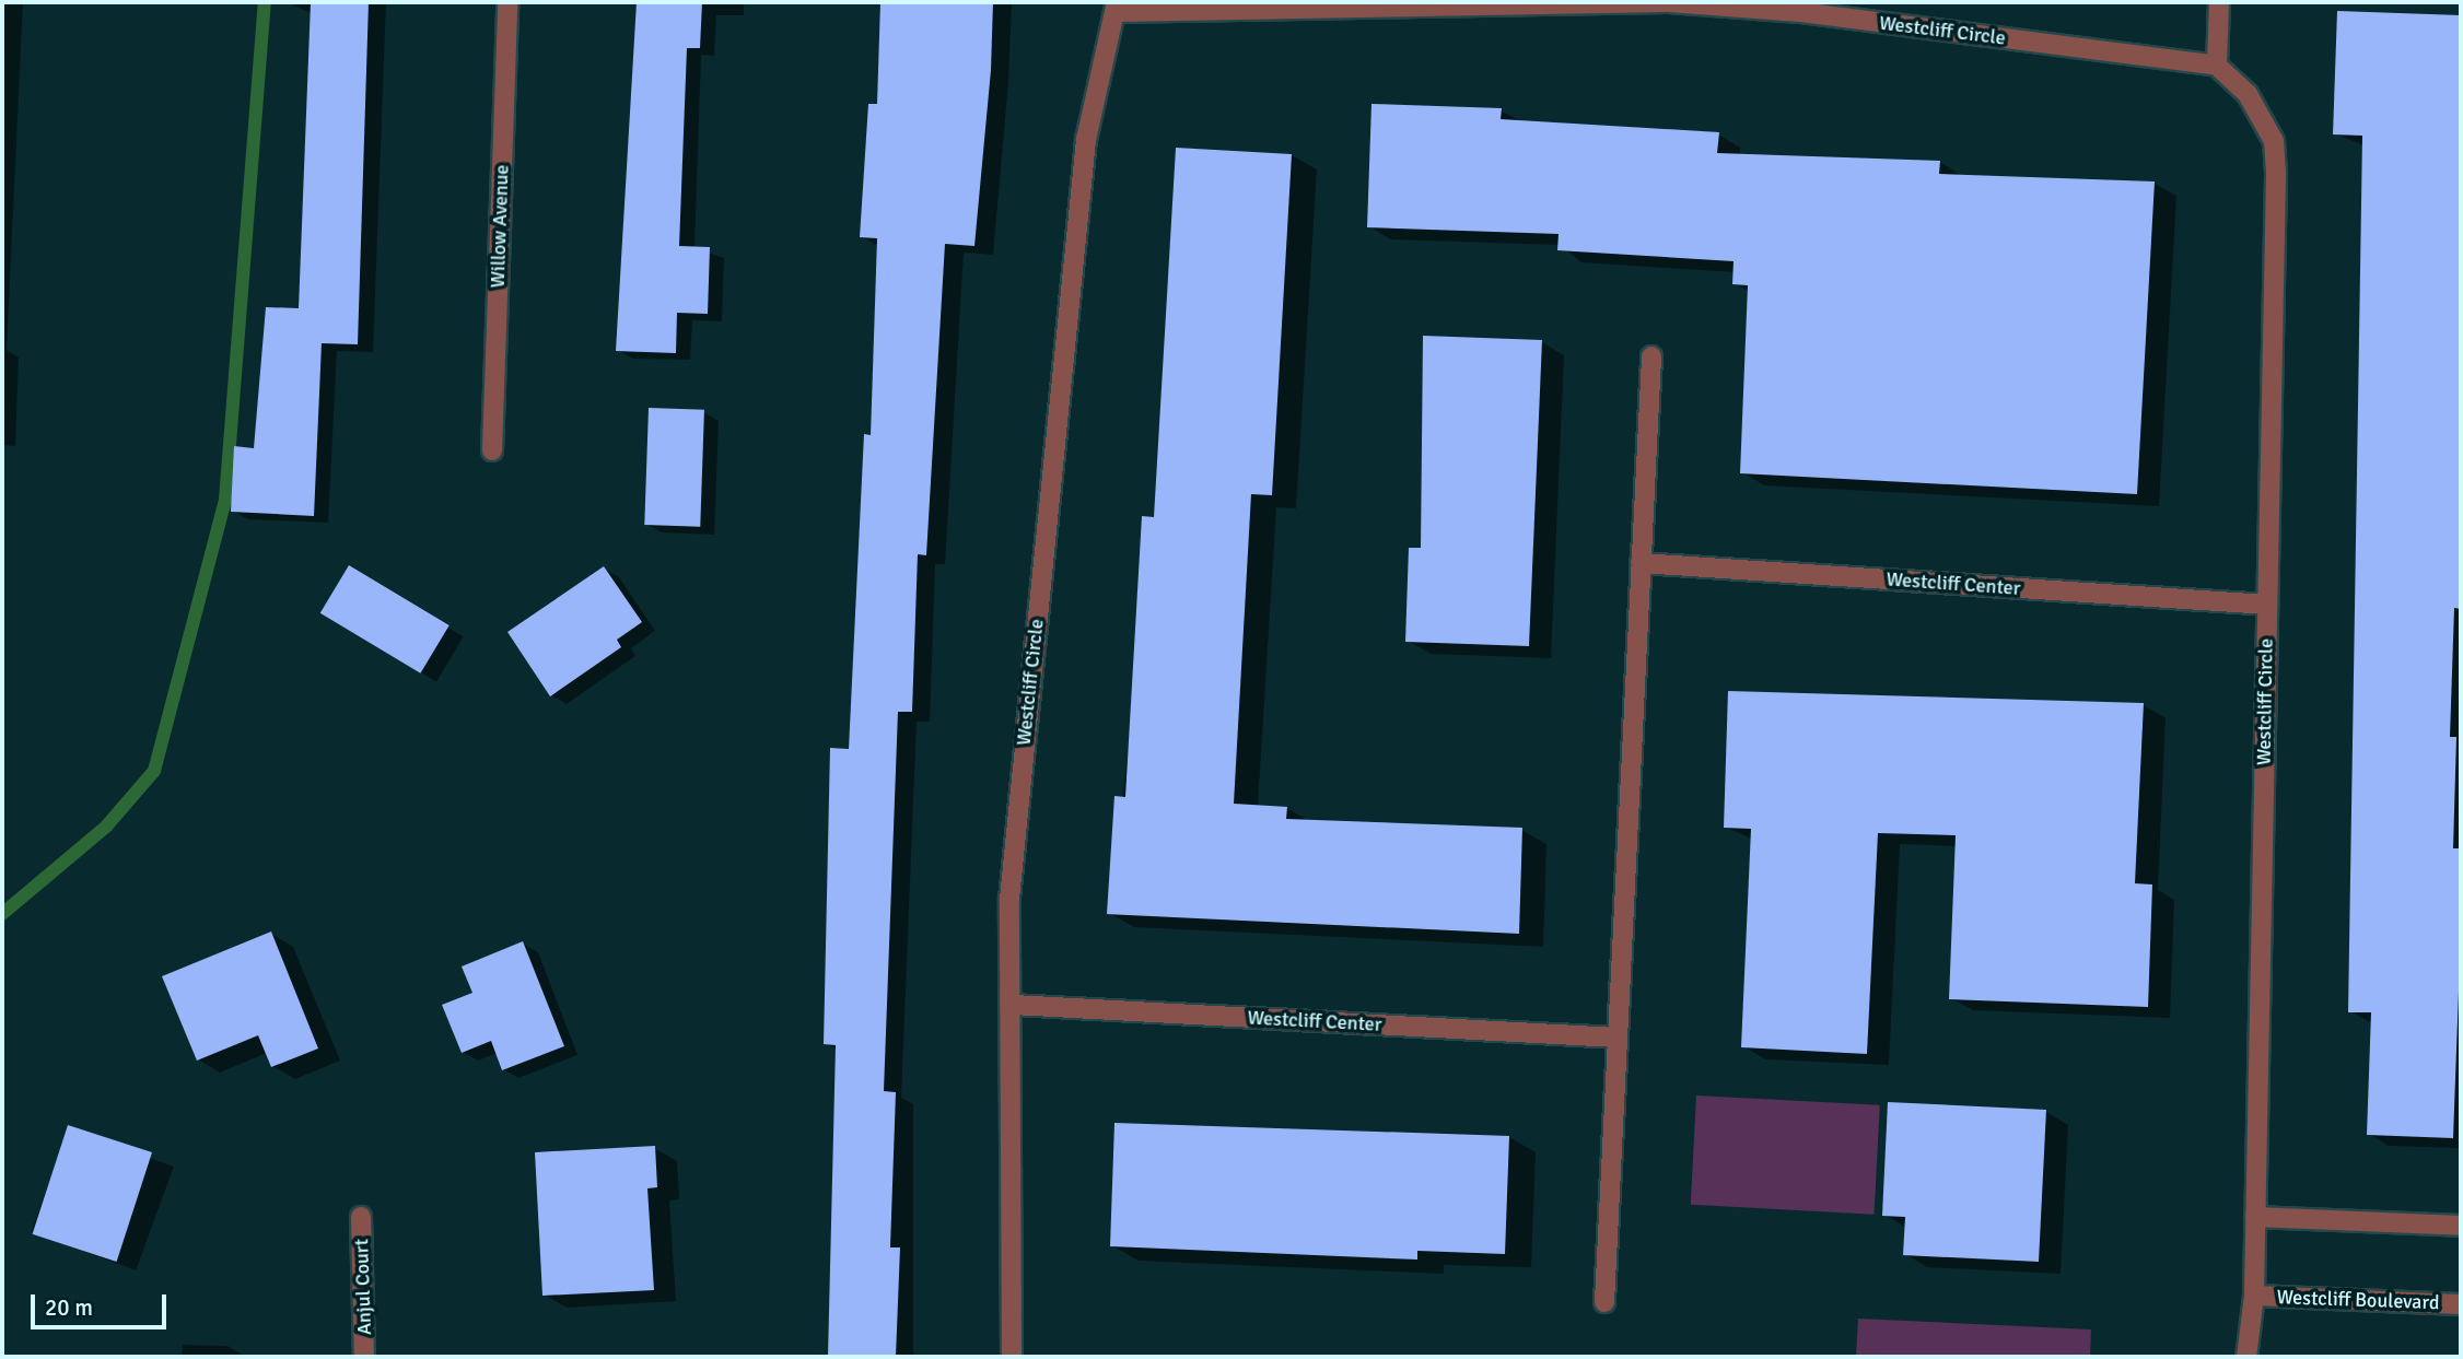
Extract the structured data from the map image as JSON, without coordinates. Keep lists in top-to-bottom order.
{
  "streets": {
    "street": [
      "Westcliff Circle",
      "Willow Avenue",
      "Westcliff Center",
      "Anjul Court",
      "Westcliff Boulevard"
    ]
  },
  "crossings": [
    ["Westcliff Circle", "Westcliff Center"],
    ["Westcliff Circle", "Westcliff Boulevard"]
  ],
  "scale_bar": "20 m"
}
